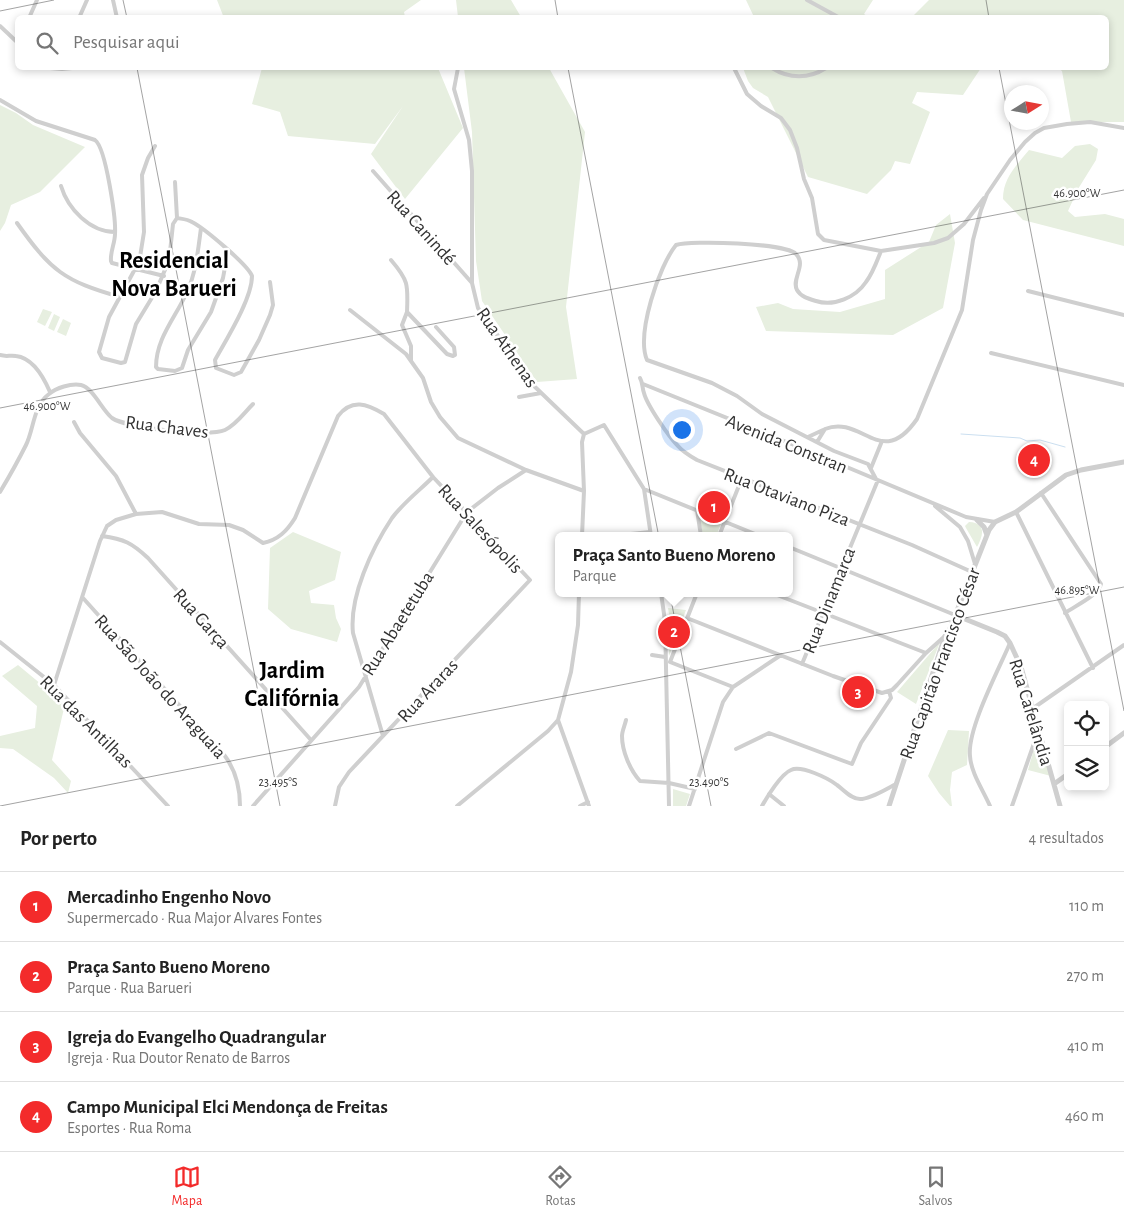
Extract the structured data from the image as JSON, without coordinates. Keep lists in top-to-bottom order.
{
  "streets": {
    "street": [
      "Rua Canindé",
      "Rua Athenas",
      "Rua Chaves",
      "Avenida Constran",
      "Rua Otaviano Piza",
      "Rua Salesópolis",
      "Rua Dinamarca",
      "Rua Garça",
      "Rua Abaetetuba",
      "Rua Capitão Francisco César",
      "Rua São João do Araguaia",
      "Rua Araras",
      "Rua Cafelândia",
      "Rua das Antilhas"
    ]
  },
  "crossings": [
    ["Rua Canindé", "Rua Athenas"],
    ["Avenida Constran", "Rua Otaviano Piza"],
    ["Avenida Constran", "Rua Dinamarca"],
    ["Avenida Constran", "Rua Capitão Francisco César"],
    ["Rua Otaviano Piza", "Rua Dinamarca"],
    ["Rua Otaviano Piza", "Rua Capitão Francisco César"],
    ["Rua Salesópolis", "Rua Garça"],
    ["Rua Salesópolis", "Rua Abaetetuba"],
    ["Rua Salesópolis", "Rua Araras"],
    ["Rua Garça", "Rua Abaetetuba"],
    ["Rua Capitão Francisco César", "Rua Cafelândia"]
  ],
  "districts": ["Residencial Nova Barueri", "Jardim Califórnia"],
  "north": "right",
  "page": {
    "search": "Pesquisar aqui",
    "pins": [
      "4",
      "1",
      "2",
      "3"
    ],
    "popup": ["Praça Santo Bueno Moreno", "Parque"],
    "heading": ["Por perto", "4 resultados"],
    "list": [
      {
        "mark": "1",
        "name": "Mercadinho Engenho Novo",
        "note": "Supermercado · Rua Major Alvares Fontes",
        "value": "110 m"
      },
      {
        "mark": "2",
        "name": "Praça Santo Bueno Moreno",
        "note": "Parque · Rua Barueri",
        "value": "270 m"
      },
      {
        "mark": "3",
        "name": "Igreja do Evangelho Quadrangular",
        "note": "Igreja · Rua Doutor Renato de Barros",
        "value": "410 m"
      },
      {
        "mark": "4",
        "name": "Campo Municipal Elci Mendonça de Freitas",
        "note": "Esportes · Rua Roma",
        "value": "460 m"
      }
    ],
    "nav": ["Mapa", "Rotas", "Salvos"]
  },
  "coordinates": [
    "46.900°W",
    "46.895°W",
    "23.495°S",
    "23.490°S"
  ]
}
